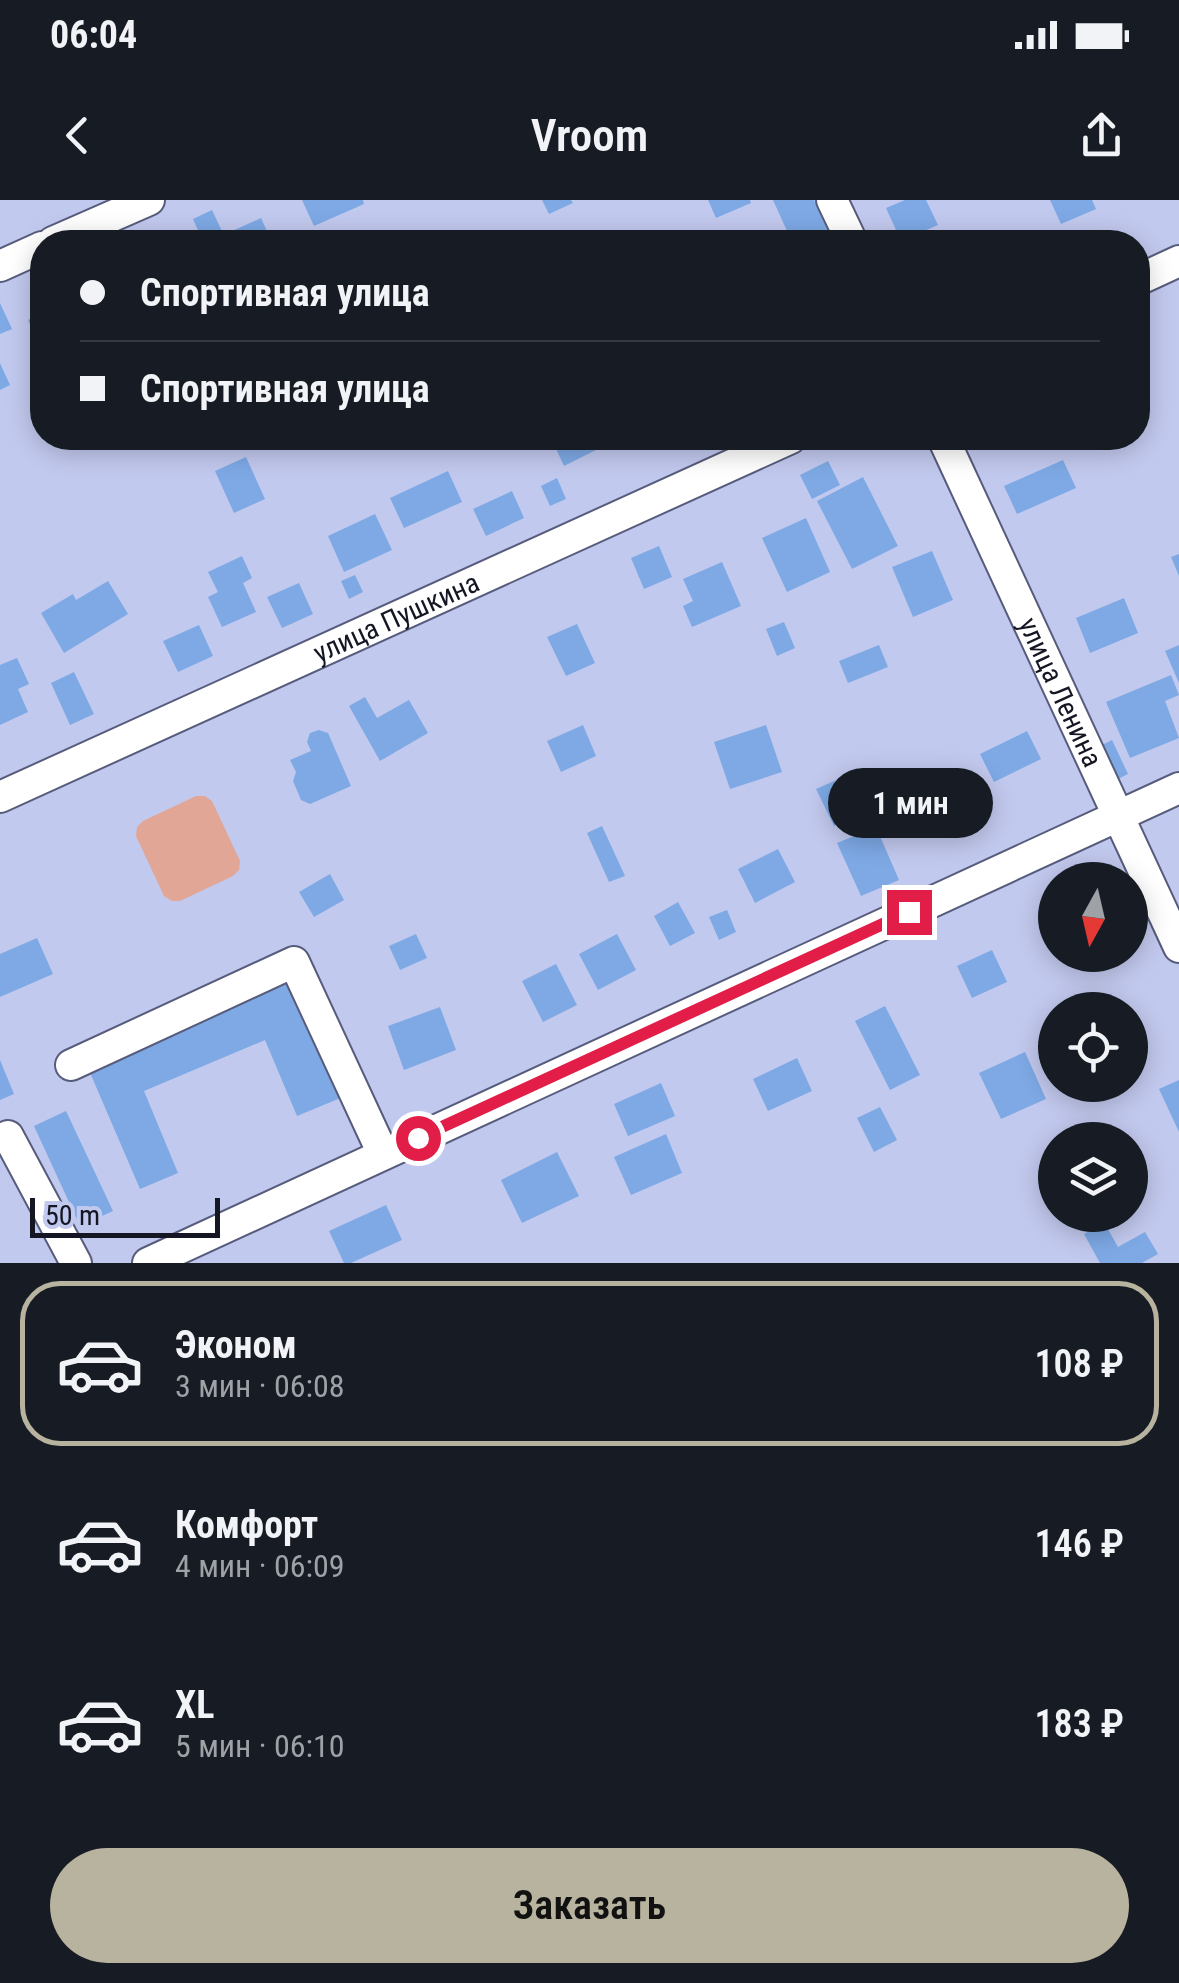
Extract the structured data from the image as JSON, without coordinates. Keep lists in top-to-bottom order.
{
  "streets": {
    "street": ["улица Пушкина", "улица Ленина"]
  },
  "scale_bar": "50 m",
  "north": "bottom",
  "page": {
    "status": "06:04",
    "header": "Vroom",
    "banner": ["Спортивная улица", "Спортивная улица"],
    "bubble": "1 мин",
    "scale": "50 m",
    "list": [
      {
        "name": "Эконом",
        "note": "3 мин · 06:08",
        "value": "108 ₽"
      },
      {
        "name": "Комфорт",
        "note": "4 мин · 06:09",
        "value": "146 ₽"
      },
      {
        "name": "XL",
        "note": "5 мин · 06:10",
        "value": "183 ₽"
      }
    ],
    "buttons": "Заказать"
  }
}
